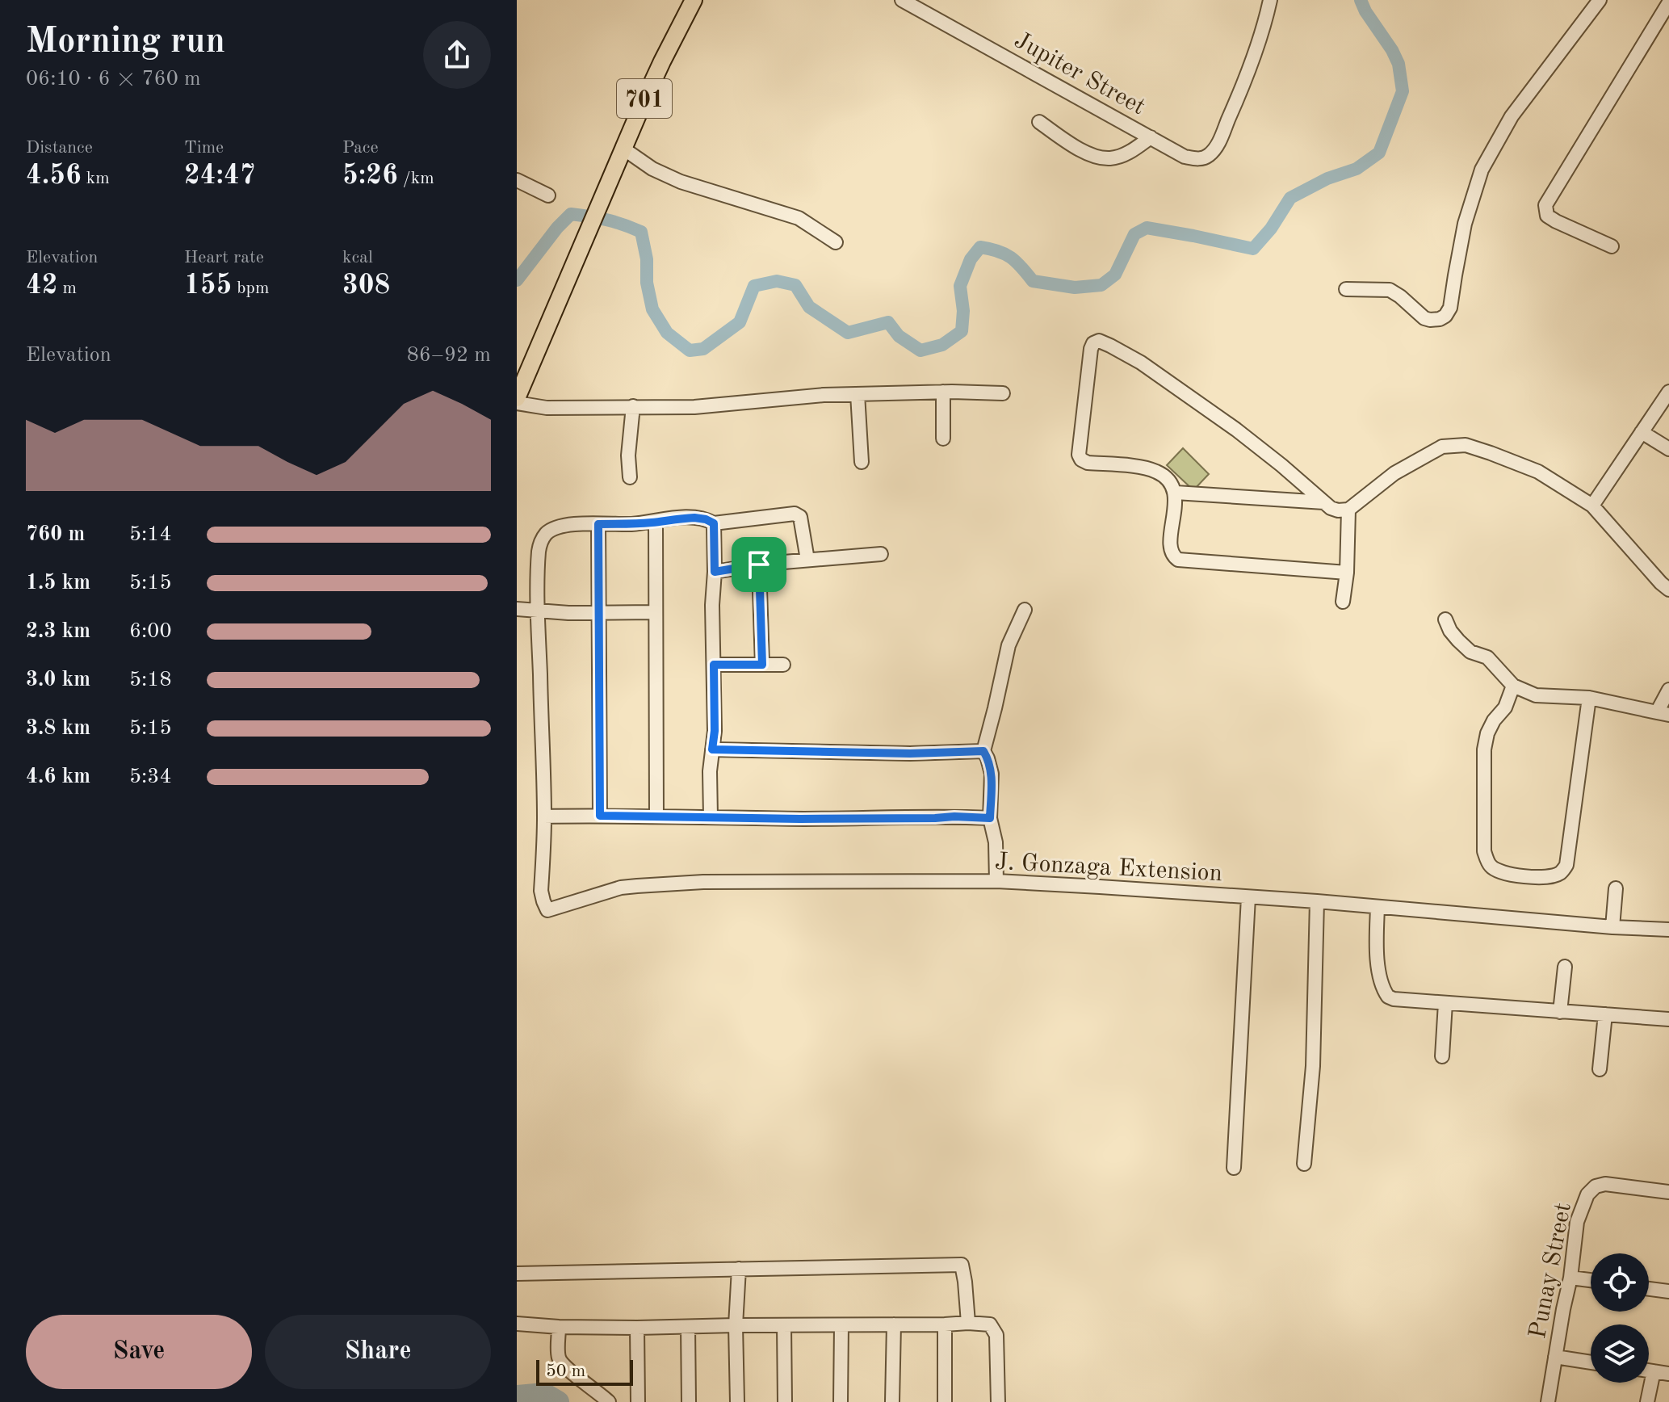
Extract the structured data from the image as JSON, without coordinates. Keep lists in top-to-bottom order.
{
  "streets": {
    "main road": ["701"],
    "street": ["Jupiter Street", "J. Gonzaga Extension", "Punay Street"]
  },
  "scale_bar": "50 m",
  "page": {
    "heading": ["Morning run", "06:10 · 6 × 760 m"],
    "stats": [
      ["Distance", "4.56 km"],
      ["Time", "24:47"],
      ["Pace", "5:26 /km"],
      ["Elevation", "42 m"],
      ["Heart rate", "155 bpm"],
      ["kcal", "308"]
    ],
    "chart": ["Elevation", "86–92 m"],
    "list": [
      {
        "name": "760 m",
        "note": "5:14"
      },
      {
        "name": "1.5 km",
        "note": "5:15"
      },
      {
        "name": "2.3 km",
        "note": "6:00"
      },
      {
        "name": "3.0 km",
        "note": "5:18"
      },
      {
        "name": "3.8 km",
        "note": "5:15"
      },
      {
        "name": "4.6 km",
        "note": "5:34"
      }
    ],
    "buttons": ["Save", "Share"],
    "scale": "50 m"
  }
}
